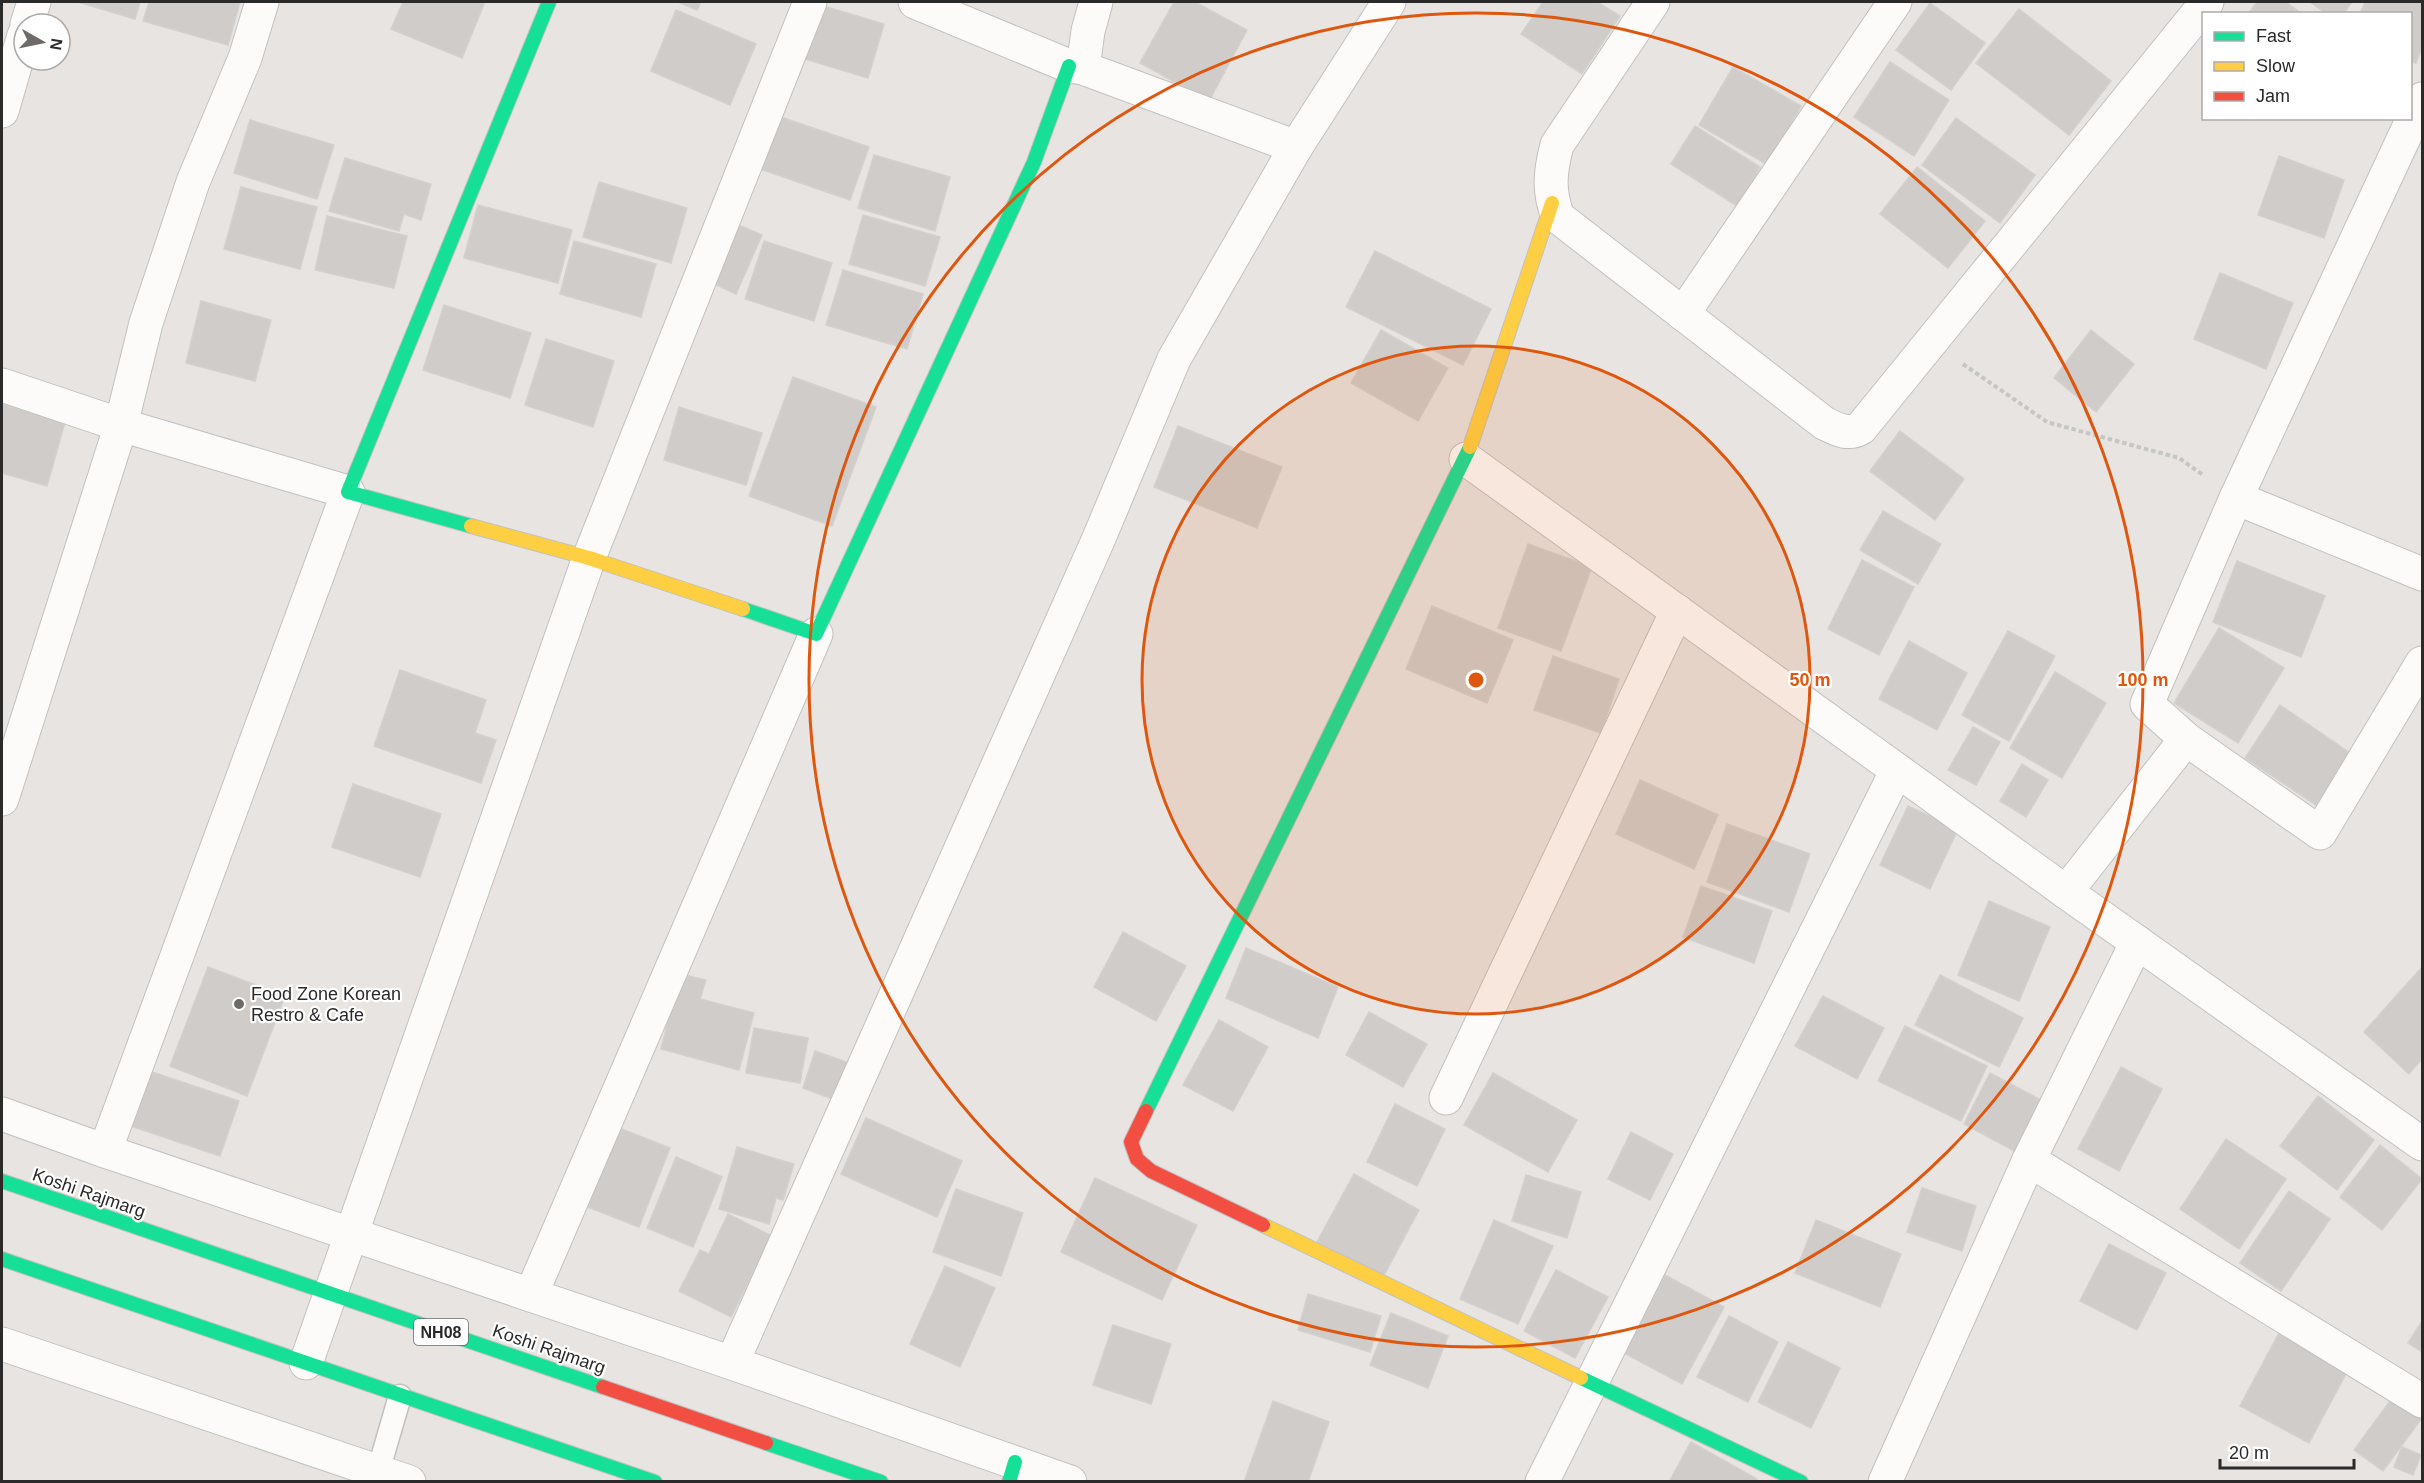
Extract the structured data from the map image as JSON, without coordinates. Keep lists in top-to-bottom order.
{
  "streets": {
    "street": ["Koshi Rajmarg", "NH08"]
  },
  "places": ["Food Zone Korean Restro & Cafe"],
  "legend": ["Fast", "Slow", "Jam"],
  "scale_bar": "20 m",
  "north": "right",
  "rings": ["50 m", "100 m"]
}
